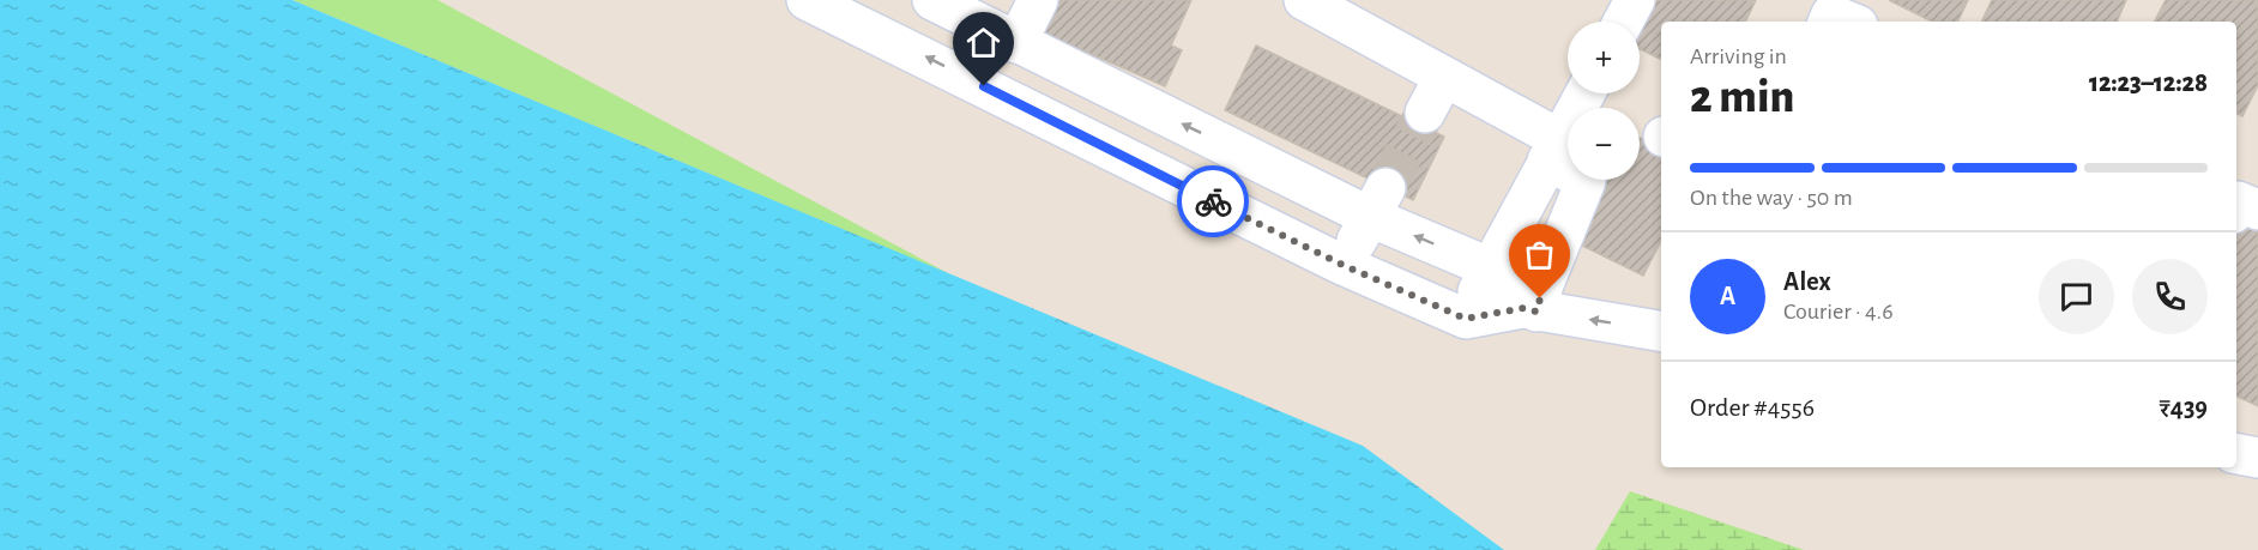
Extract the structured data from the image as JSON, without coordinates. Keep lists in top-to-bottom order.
{
  "page": {
    "map_buttons": ["+", "−"],
    "heading": ["2 min", "Arriving in", "12:23–12:28"],
    "panel": [
      "Alex",
      "Courier · 4.6",
      "Order #4556",
      "₹439"
    ],
    "bar": "On the way · 50 m",
    "round": "A"
  }
}
